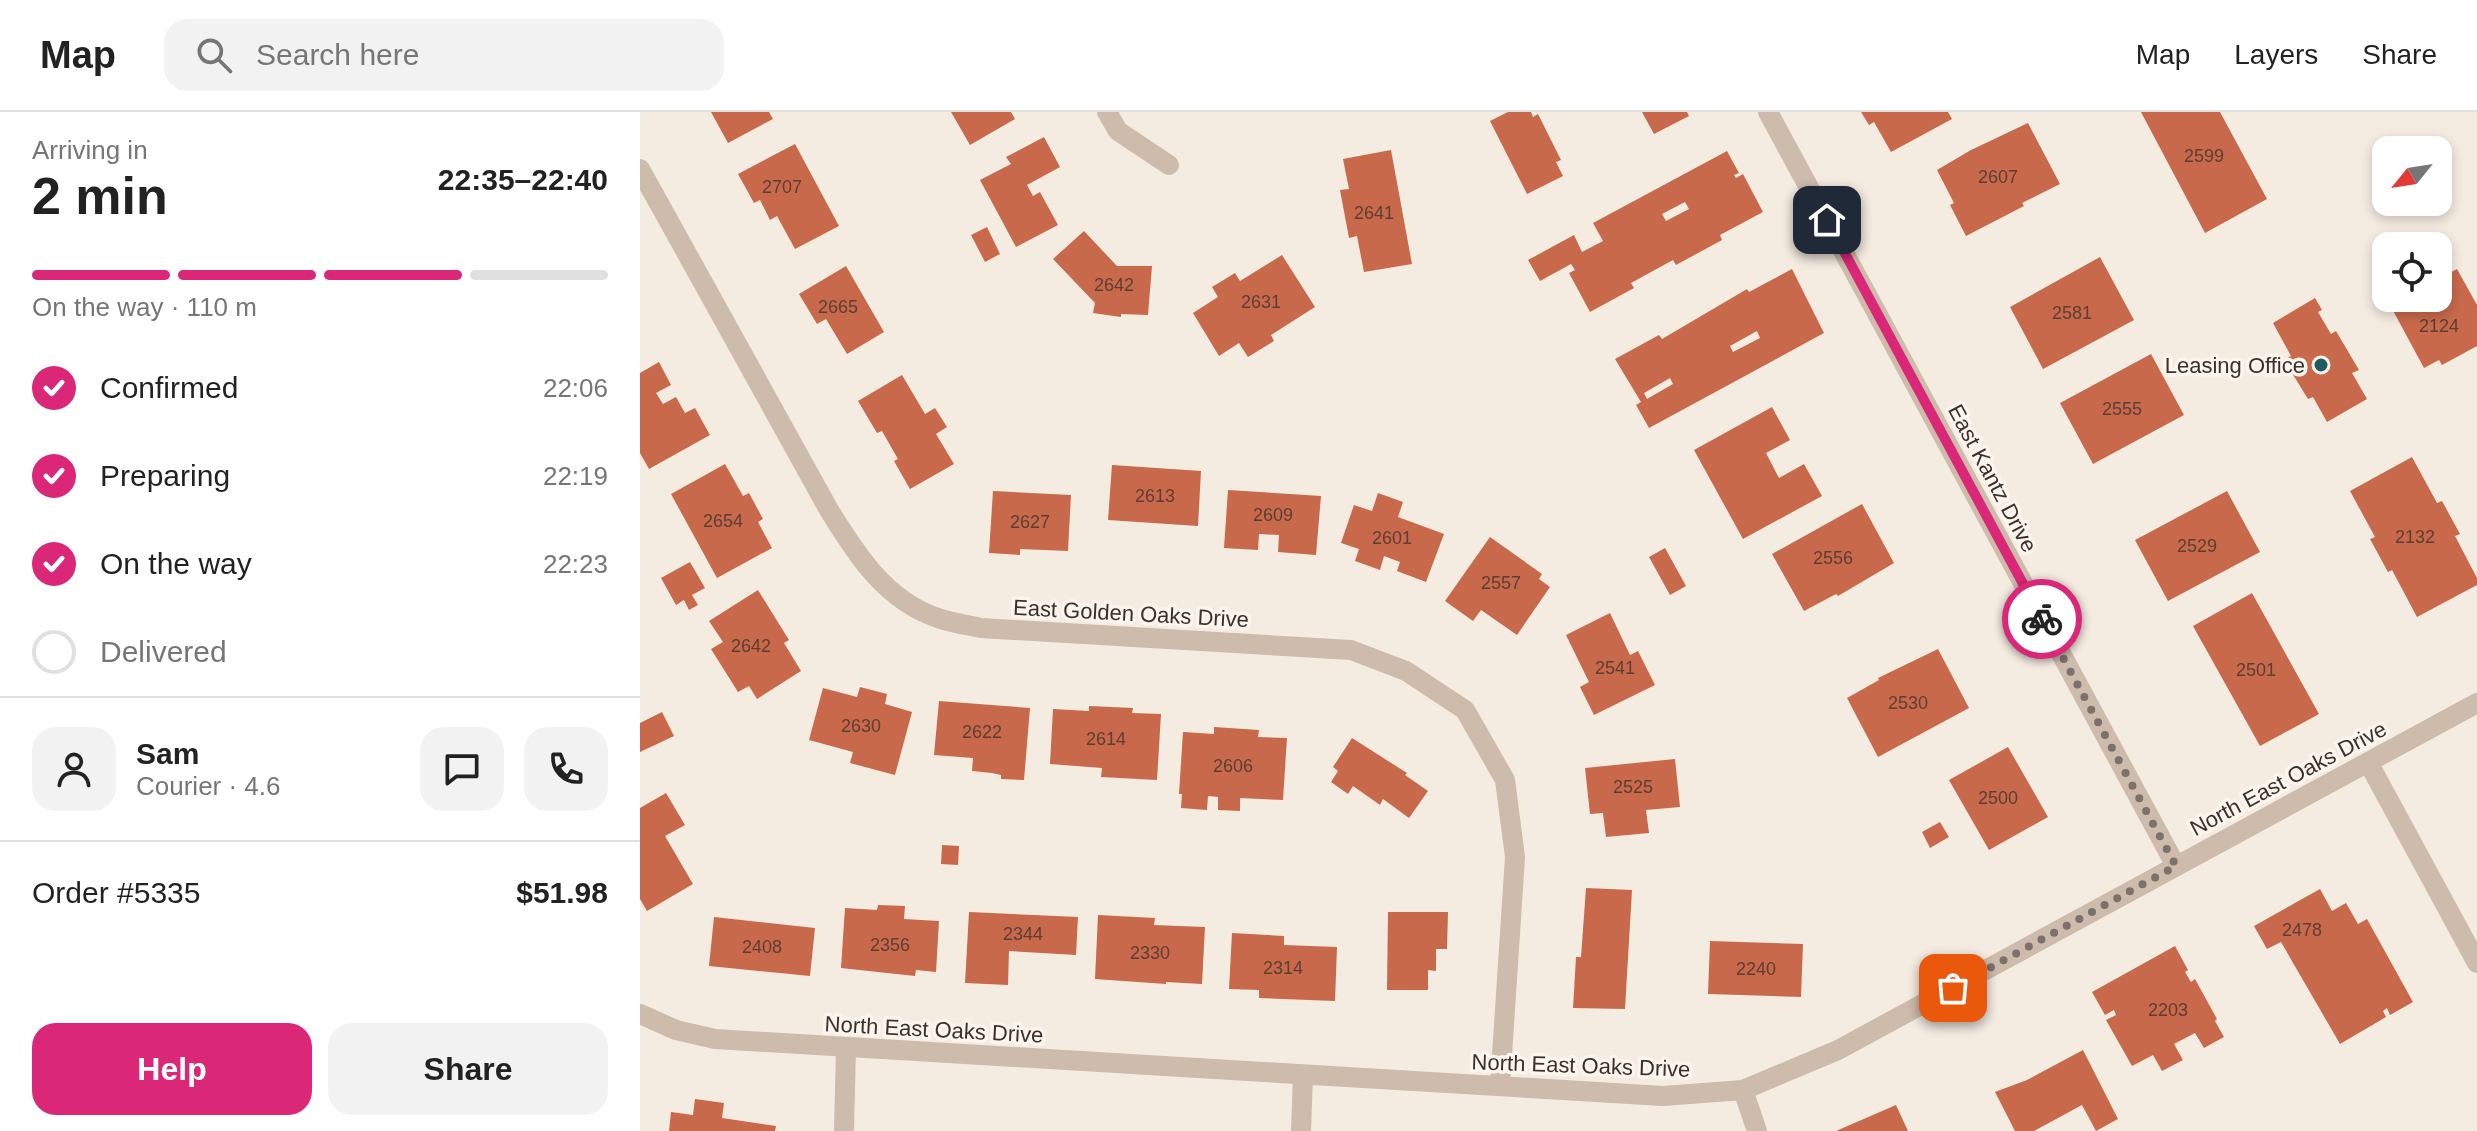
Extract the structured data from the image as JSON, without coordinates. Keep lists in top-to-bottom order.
{
  "streets": {
    "street": ["East Kantz Drive", "East Golden Oaks Drive", "North East Oaks Drive"]
  },
  "crossings": [
    ["East Kantz Drive", "North East Oaks Drive"],
    ["East Golden Oaks Drive", "North East Oaks Drive"]
  ],
  "places": ["Leasing Office"],
  "house_numbers": [
    "2599",
    "2607",
    "2707",
    "2641",
    "2642",
    "2631",
    "2665",
    "2581",
    "2124",
    "2555",
    "2613",
    "2609",
    "2654",
    "2627",
    "2132",
    "2601",
    "2529",
    "2556",
    "2557",
    "2642",
    "2541",
    "2501",
    "2530",
    "2630",
    "2622",
    "2614",
    "2606",
    "2525",
    "2500",
    "2478",
    "2344",
    "2356",
    "2408",
    "2330",
    "2314",
    "2240",
    "2203"
  ],
  "north": "bottom left",
  "page": {
    "header": "Map",
    "search": "Search here",
    "nav": ["Map", "Layers", "Share"],
    "heading": ["2 min", "Arriving in", "22:35–22:40"],
    "panel": [
      "Sam",
      "Courier · 4.6",
      "Order #5335",
      "$51.98"
    ],
    "bar": "On the way · 110 m",
    "list": [
      ["Confirmed", "22:06"],
      ["Preparing", "22:19"],
      ["On the way", "22:23"],
      "Delivered"
    ],
    "buttons": ["Help", "Share"]
  }
}
